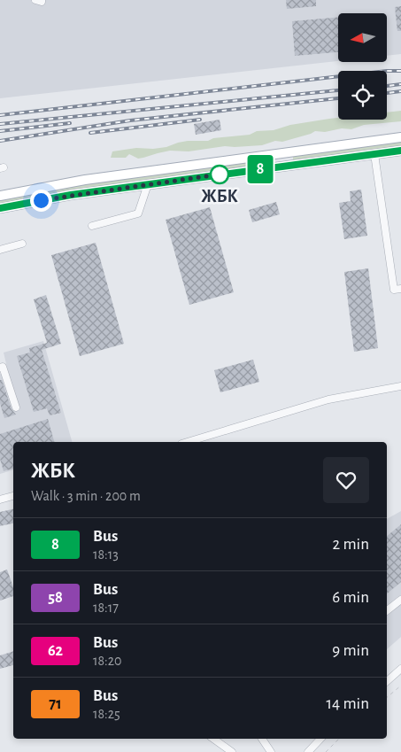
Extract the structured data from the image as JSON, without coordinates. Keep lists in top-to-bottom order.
{
  "places": ["ЖБК"],
  "lines": ["bus line 8"],
  "north": "left",
  "page": {
    "on_map": "8",
    "heading": ["ЖБК", "Walk · 3 min · 200 m"],
    "list": [
      {
        "mark": "8",
        "name": "Bus",
        "note": "18:13",
        "value": "2 min"
      },
      {
        "mark": "58",
        "name": "Bus",
        "note": "18:17",
        "value": "6 min"
      },
      {
        "mark": "62",
        "name": "Bus",
        "note": "18:20",
        "value": "9 min"
      },
      {
        "mark": "71",
        "name": "Bus",
        "note": "18:25",
        "value": "14 min"
      }
    ]
  }
}
